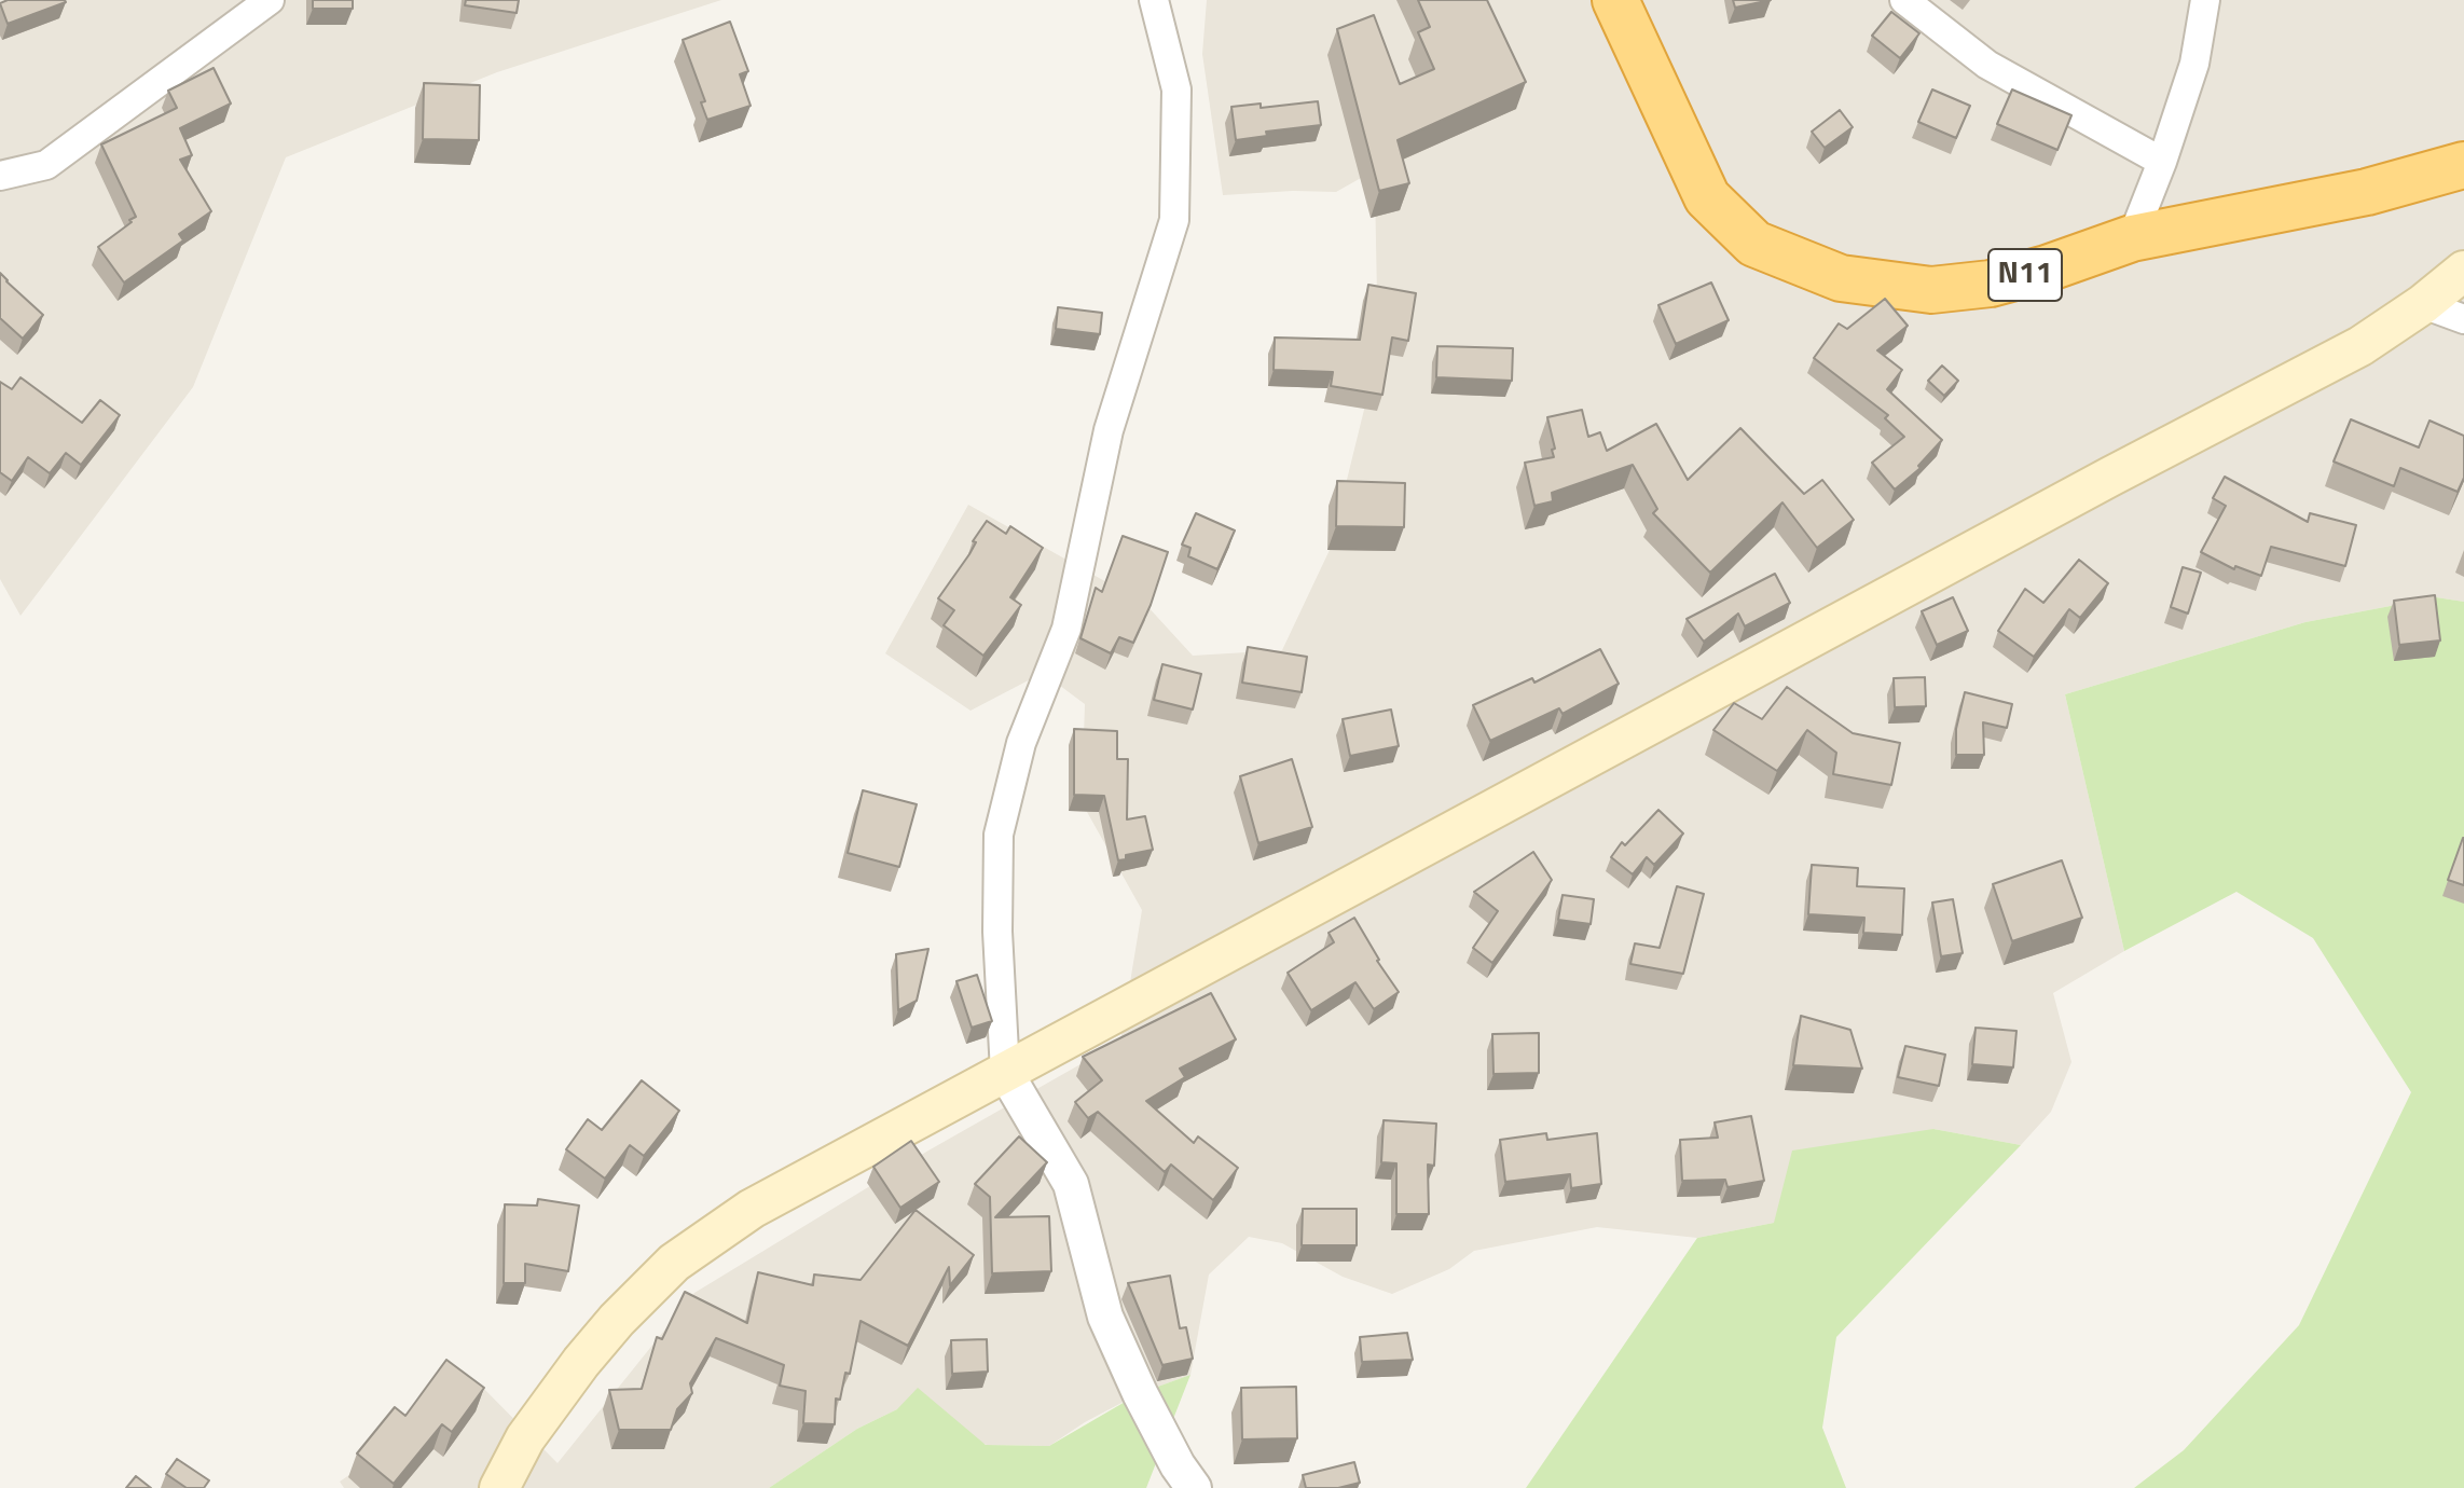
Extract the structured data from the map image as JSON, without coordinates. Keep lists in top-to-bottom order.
{
  "streets": {
    "highway": ["N11"]
  }
}
